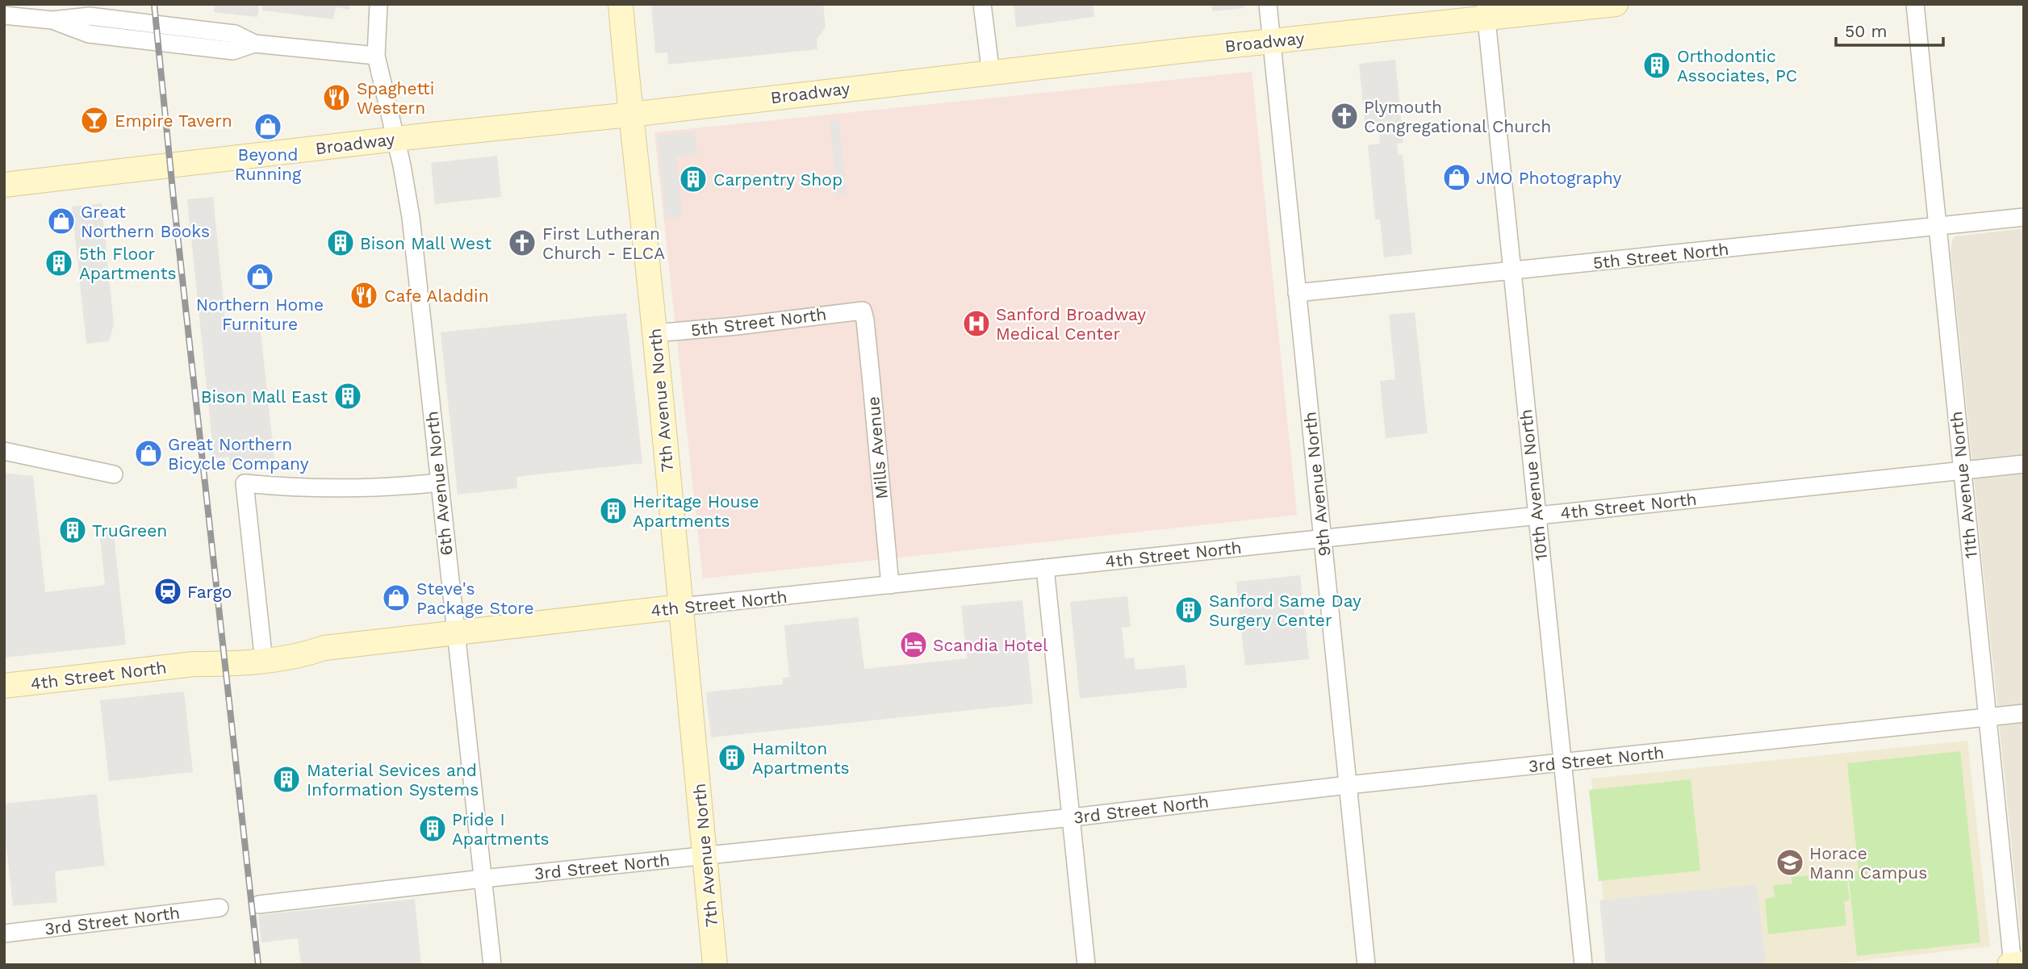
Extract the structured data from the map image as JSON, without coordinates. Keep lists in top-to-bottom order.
{
  "streets": {
    "street": [
      "Broadway",
      "5th Street North",
      "7th Avenue North",
      "Mills Avenue",
      "6th Avenue North",
      "9th Avenue North",
      "10th Avenue North",
      "11th Avenue North",
      "4th Street North",
      "3rd Street North"
    ]
  },
  "crossings": [
    ["Broadway", "7th Avenue North"],
    ["Broadway", "6th Avenue North"],
    ["Broadway", "9th Avenue North"],
    ["Broadway", "10th Avenue North"],
    ["5th Street North", "7th Avenue North"],
    ["5th Street North", "Mills Avenue"],
    ["5th Street North", "9th Avenue North"],
    ["5th Street North", "10th Avenue North"],
    ["5th Street North", "11th Avenue North"],
    ["7th Avenue North", "4th Street North"],
    ["7th Avenue North", "3rd Street North"],
    ["Mills Avenue", "4th Street North"],
    ["6th Avenue North", "4th Street North"],
    ["6th Avenue North", "3rd Street North"],
    ["9th Avenue North", "4th Street North"],
    ["9th Avenue North", "3rd Street North"],
    ["10th Avenue North", "4th Street North"],
    ["10th Avenue North", "3rd Street North"],
    ["11th Avenue North", "4th Street North"],
    ["11th Avenue North", "3rd Street North"]
  ],
  "places": {
    "building": [
      "Orthodontic Associates, PC",
      "Carpentry Shop",
      "Bison Mall West",
      "5th Floor Apartments",
      "Bison Mall East",
      "Heritage House Apartments",
      "TruGreen",
      "Sanford Same Day Surgery Center",
      "Hamilton Apartments",
      "Material Sevices and Information Systems",
      "Pride I Apartments"
    ],
    "restaurant": ["Spaghetti Western", "Cafe Aladdin"],
    "church": ["Plymouth Congregational Church", "First Lutheran Church - ELCA"],
    "bar": ["Empire Tavern"],
    "shop": [
      "Beyond Running",
      "JMO Photography",
      "Great Northern Books",
      "Northern Home Furniture",
      "Great Northern Bicycle Company",
      "Steve's Package Store"
    ],
    "hospital": ["Sanford Broadway Medical Center"],
    "station": ["Fargo"],
    "hotel": ["Scandia Hotel"],
    "school or university": ["Horace Mann Campus"]
  },
  "scale_bar": "50 m"
}
